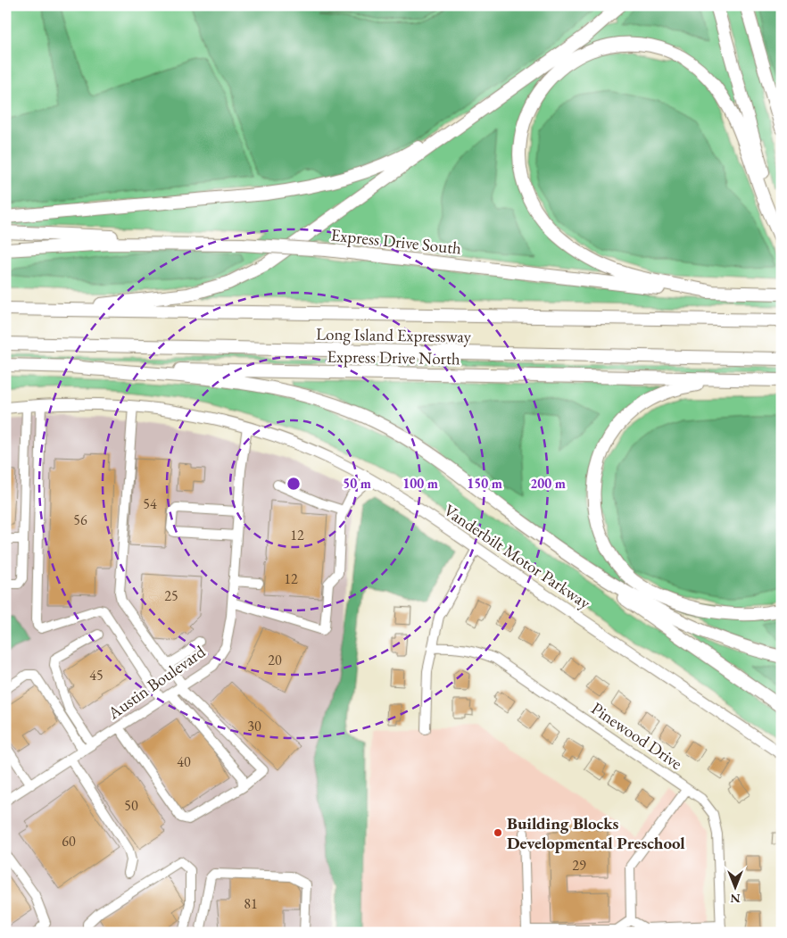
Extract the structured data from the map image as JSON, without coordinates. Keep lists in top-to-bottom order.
{
  "streets": {
    "highway": ["Express Drive South", "Long Island Expressway", "Express Drive North"],
    "main road": ["Vanderbilt Motor Parkway"],
    "street": ["Austin Boulevard", "Pinewood Drive"]
  },
  "crossings": [
    ["Vanderbilt Motor Parkway", "Austin Boulevard"]
  ],
  "places": ["Building Blocks Developmental Preschool"],
  "house_numbers": [
    "54",
    "56",
    "12",
    "12",
    "25",
    "20",
    "45",
    "30",
    "40",
    "50",
    "60",
    "29",
    "81"
  ],
  "north": "bottom",
  "rings": [
    "50 m",
    "100 m",
    "150 m",
    "200 m"
  ]
}
